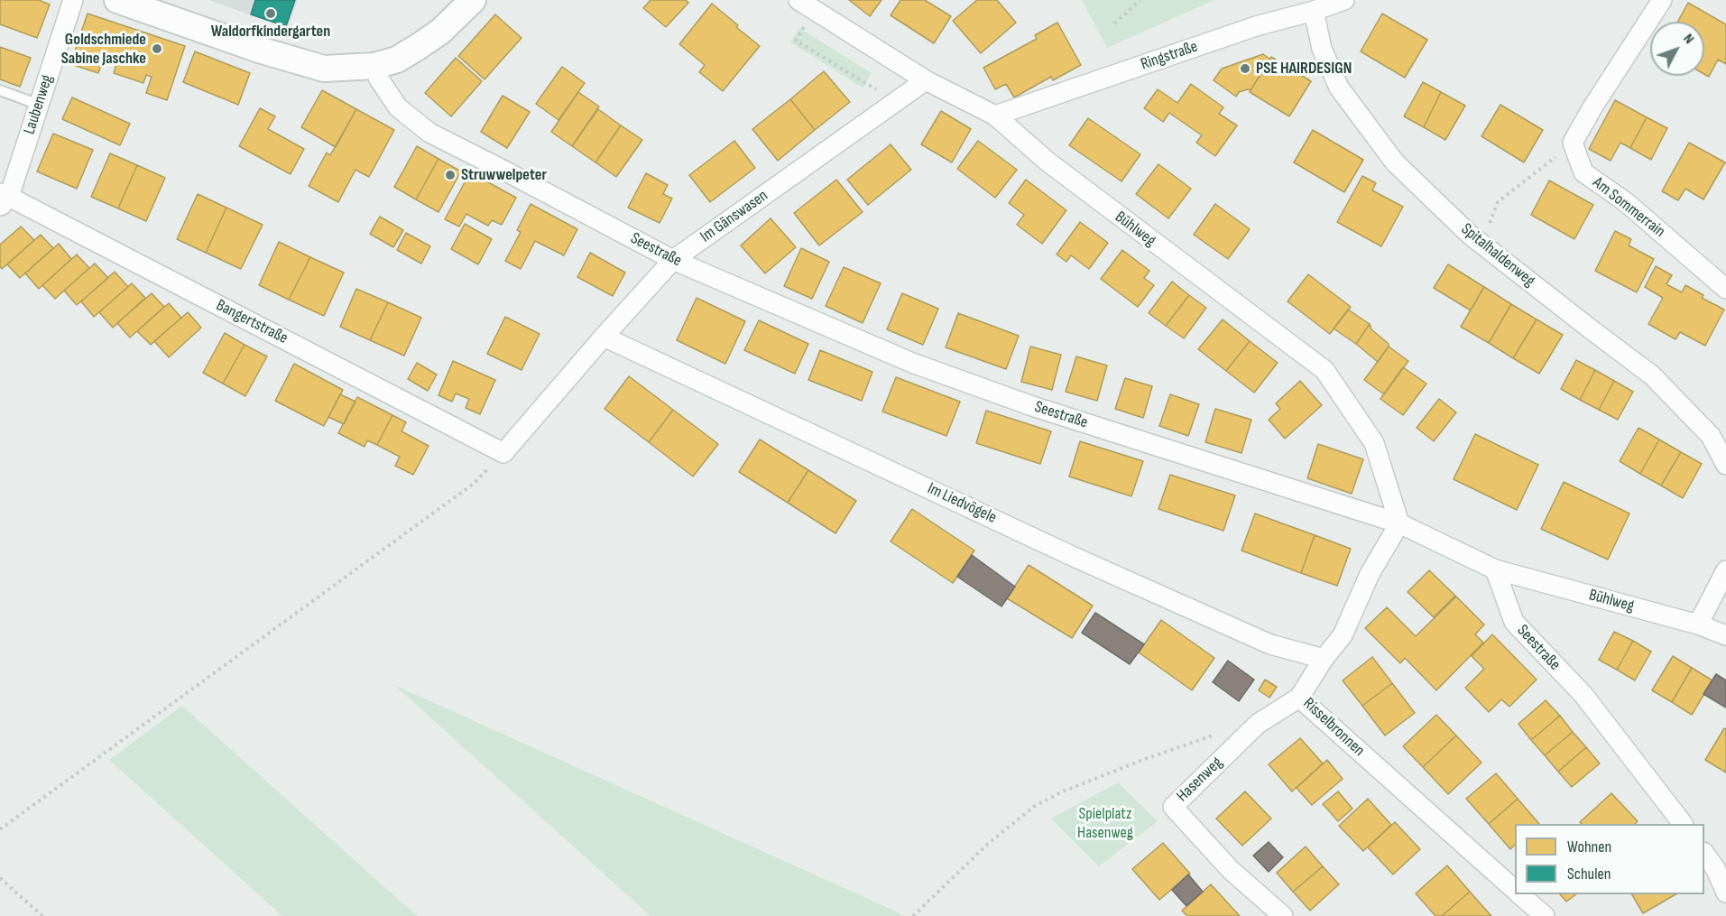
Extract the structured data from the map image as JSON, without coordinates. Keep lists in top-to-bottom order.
{
  "streets": {
    "street": [
      "Ringstraße",
      "Laubenweg",
      "Am Sommerrain",
      "Im Gänswasen",
      "Bühlweg",
      "Seestraße",
      "Spitalhaldenweg",
      "Bangertstraße",
      "Im Liedvögele",
      "Risselbronnen",
      "Hasenweg"
    ]
  },
  "crossings": [
    ["Ringstraße", "Bühlweg"],
    ["Ringstraße", "Spitalhaldenweg"],
    ["Laubenweg", "Bangertstraße"],
    ["Im Gänswasen", "Bühlweg"],
    ["Im Gänswasen", "Seestraße"],
    ["Im Gänswasen", "Bangertstraße"],
    ["Im Gänswasen", "Im Liedvögele"],
    ["Bühlweg", "Seestraße"],
    ["Bühlweg", "Risselbronnen"],
    ["Seestraße", "Risselbronnen"],
    ["Im Liedvögele", "Risselbronnen"],
    ["Risselbronnen", "Hasenweg"]
  ],
  "parks": ["Spielplatz Hasenweg"],
  "places": [
    "Waldorfkindergarten",
    "Goldschmiede Sabine Jaschke",
    "PSE HAIRDESIGN",
    "Struwwelpeter"
  ],
  "legend": ["Wohnen", "Schulen"],
  "north": "top right"
}
